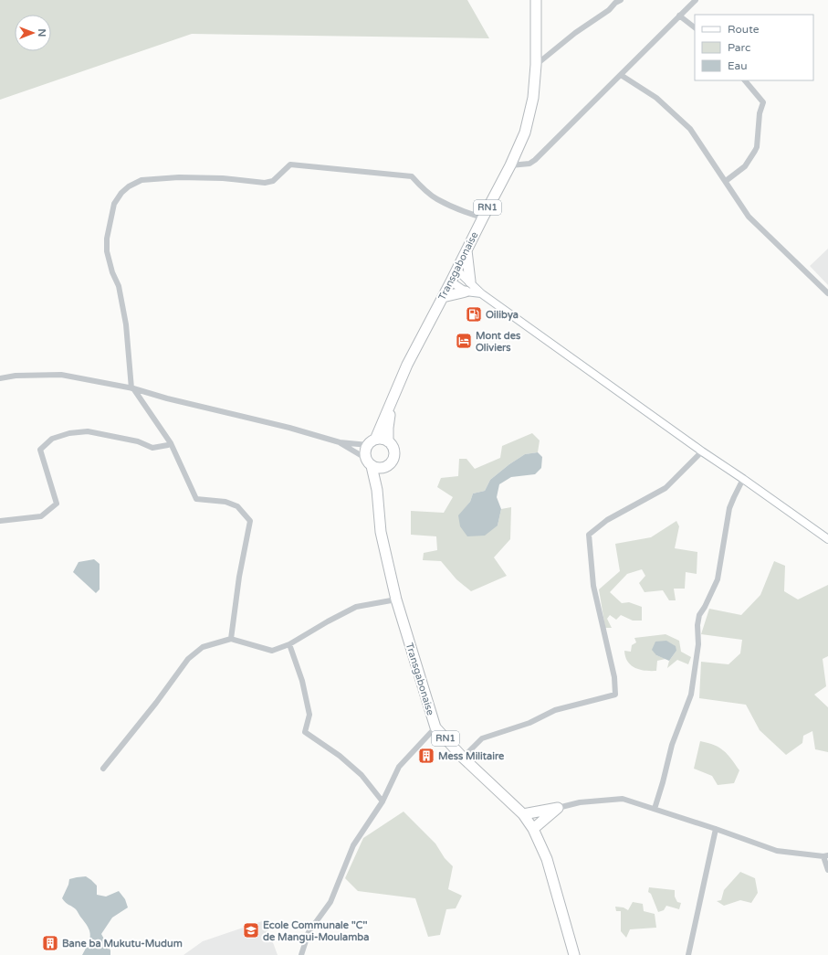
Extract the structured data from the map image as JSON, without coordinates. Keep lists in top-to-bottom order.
{
  "streets": {
    "highway": ["RN1", "Transgabonaise"]
  },
  "places": {
    "fuel station": ["Oilibya"],
    "hotel": ["Mont des Oliviers"],
    "building": ["Mess Militaire", "Bane ba Mukutu-Mudum"],
    "school or university": ["Ecole Communale ''C'' de Mangui-Moulamba"]
  },
  "legend": ["Route", "Parc", "Eau"],
  "north": "right"
}
